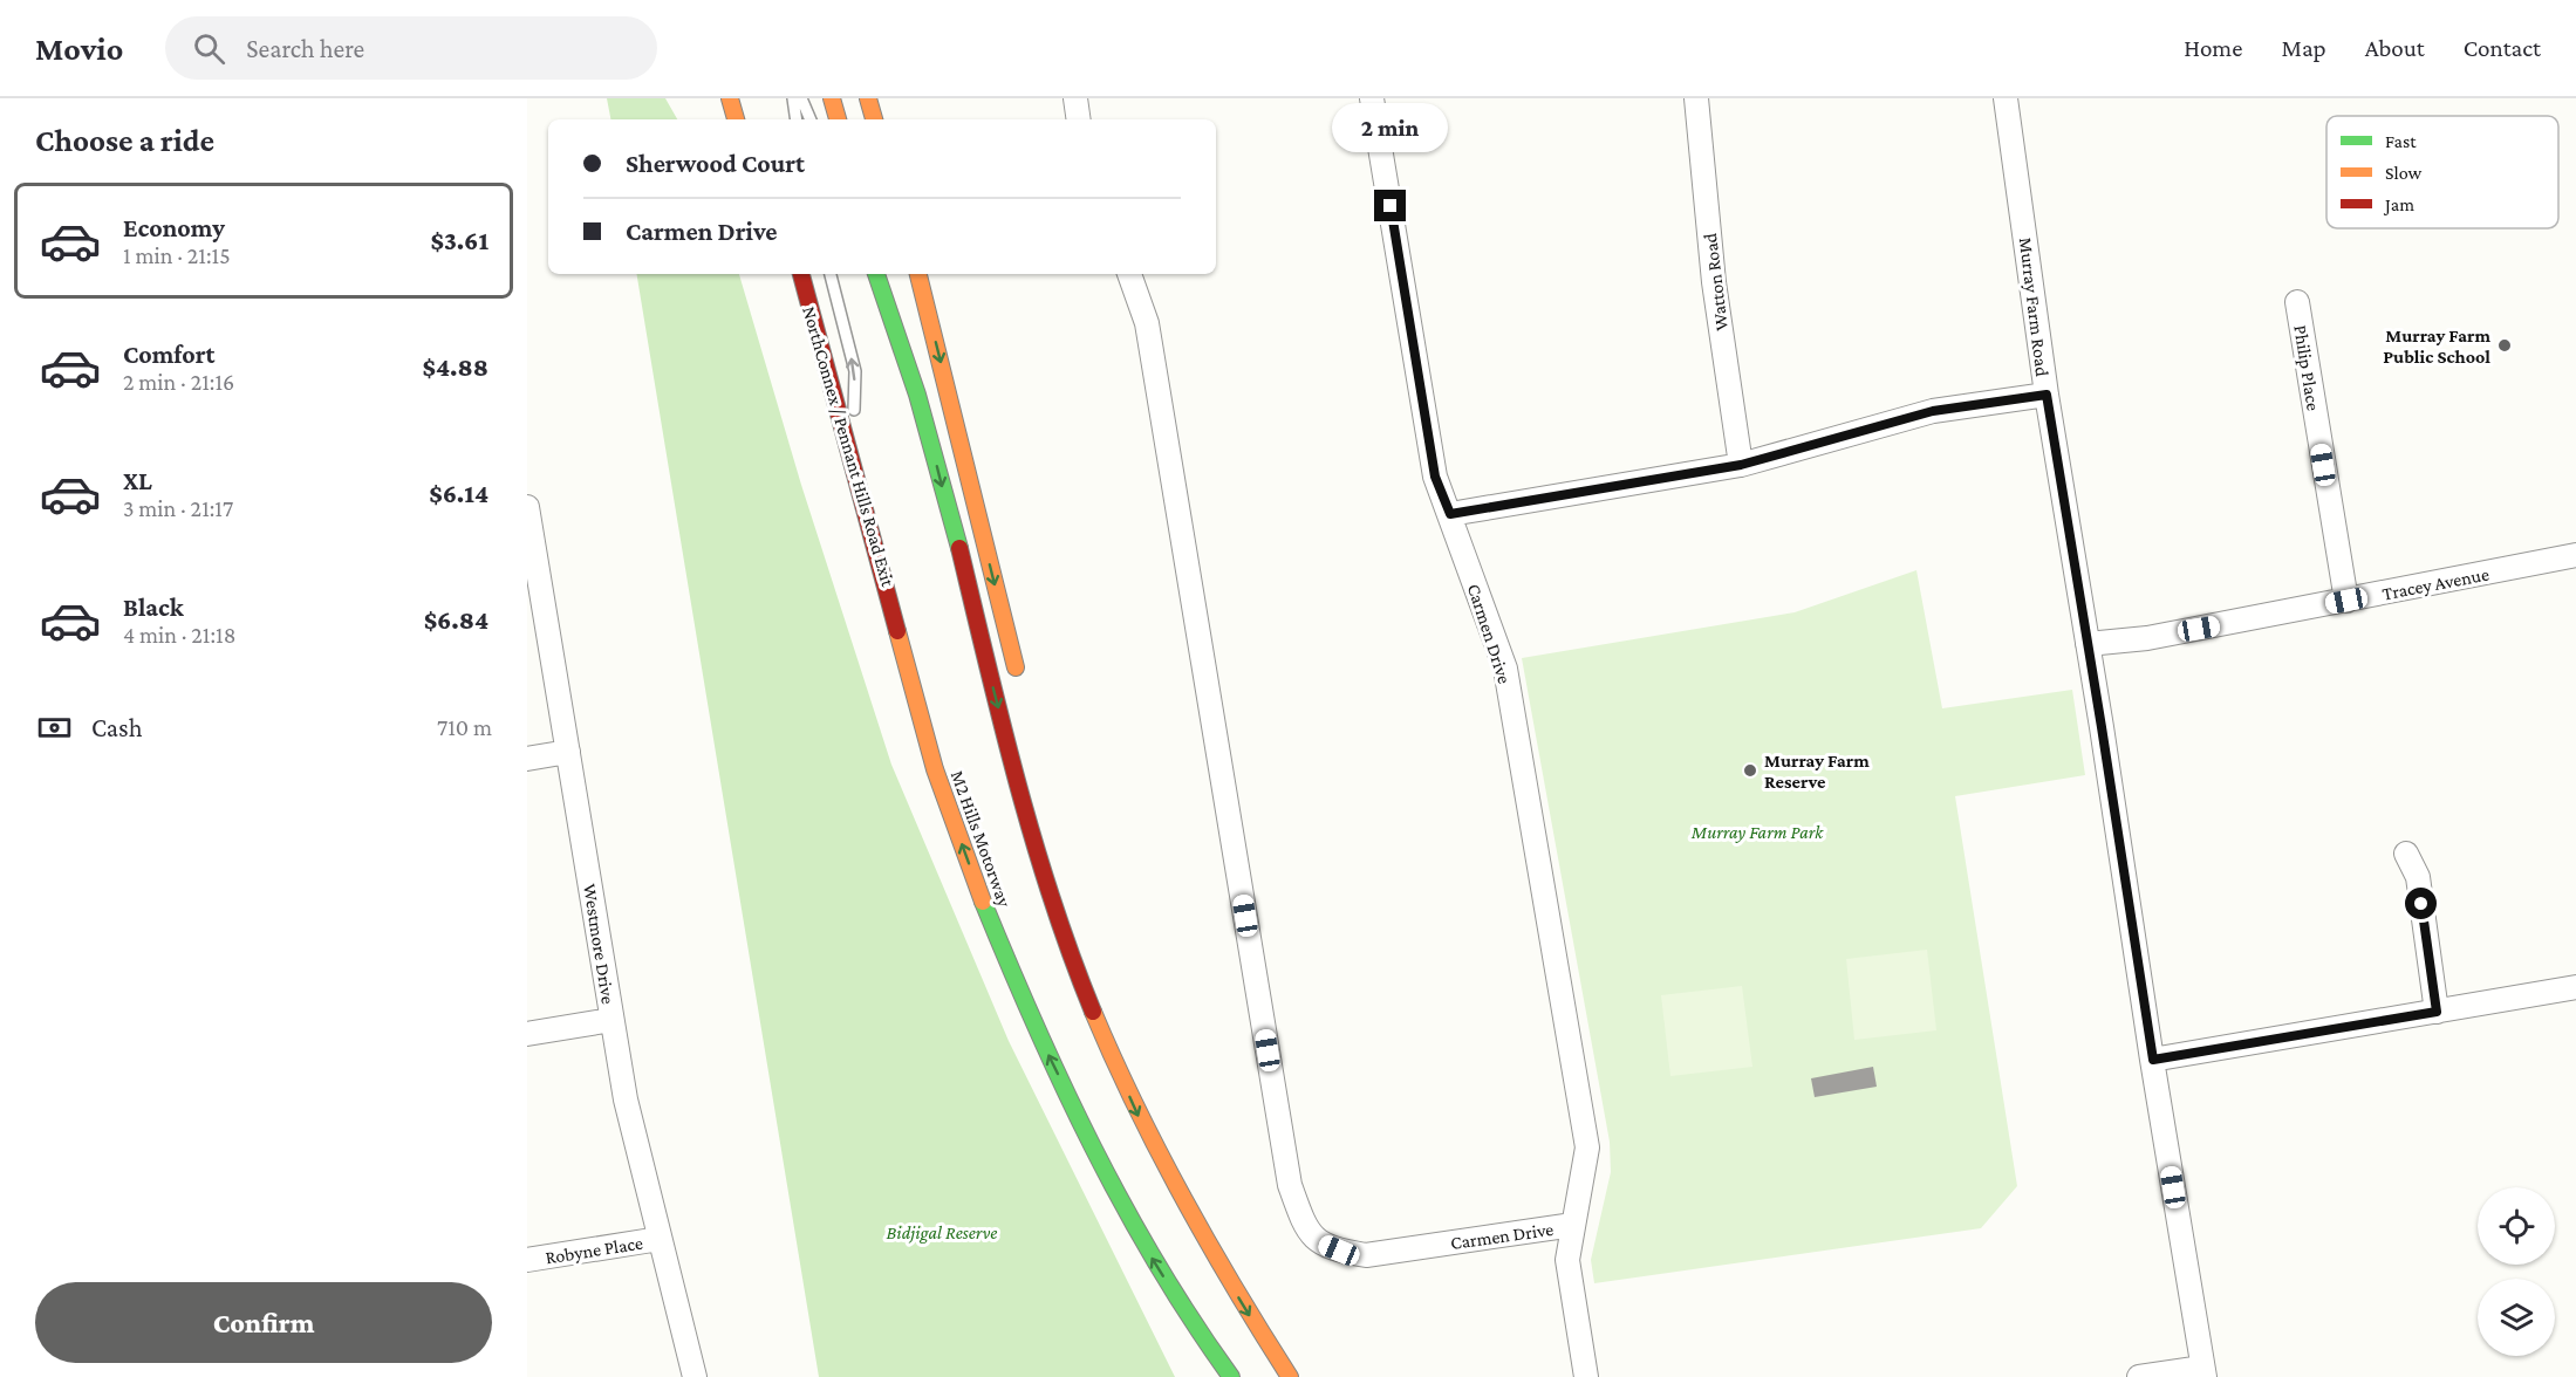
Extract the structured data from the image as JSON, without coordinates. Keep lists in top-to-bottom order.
{
  "streets": {
    "highway": ["NorthConnex / Pennant Hills Road Exit", "M2 Hills Motorway"],
    "street": [
      "Watton Road",
      "Murray Farm Road",
      "Philip Place",
      "Tracey Avenue",
      "Carmen Drive",
      "Westmore Drive",
      "Robyne Place"
    ]
  },
  "crossings": [
    ["Murray Farm Road", "Tracey Avenue"],
    ["Philip Place", "Tracey Avenue"],
    ["NorthConnex / Pennant Hills Road Exit", "M2 Hills Motorway"],
    ["Westmore Drive", "Robyne Place"]
  ],
  "parks": ["Murray Farm Park", "Bidjigal Reserve"],
  "places": ["Murray Farm Public School", "Murray Farm Reserve"],
  "legend": ["Fast", "Slow", "Jam"],
  "page": {
    "header": "Movio",
    "search": "Search here",
    "nav": [
      "Home",
      "Map",
      "About",
      "Contact"
    ],
    "heading": "Choose a ride",
    "bubble": "2 min",
    "banner": ["Sherwood Court", "Carmen Drive"],
    "list": [
      {
        "name": "Economy",
        "note": "1 min · 21:15",
        "value": "$3.61"
      },
      {
        "name": "Comfort",
        "note": "2 min · 21:16",
        "value": "$4.88"
      },
      {
        "name": "XL",
        "note": "3 min · 21:17",
        "value": "$6.14"
      },
      {
        "name": "Black",
        "note": "4 min · 21:18",
        "value": "$6.84"
      }
    ],
    "pay": ["Cash", "710 m"],
    "buttons": "Confirm"
  }
}
